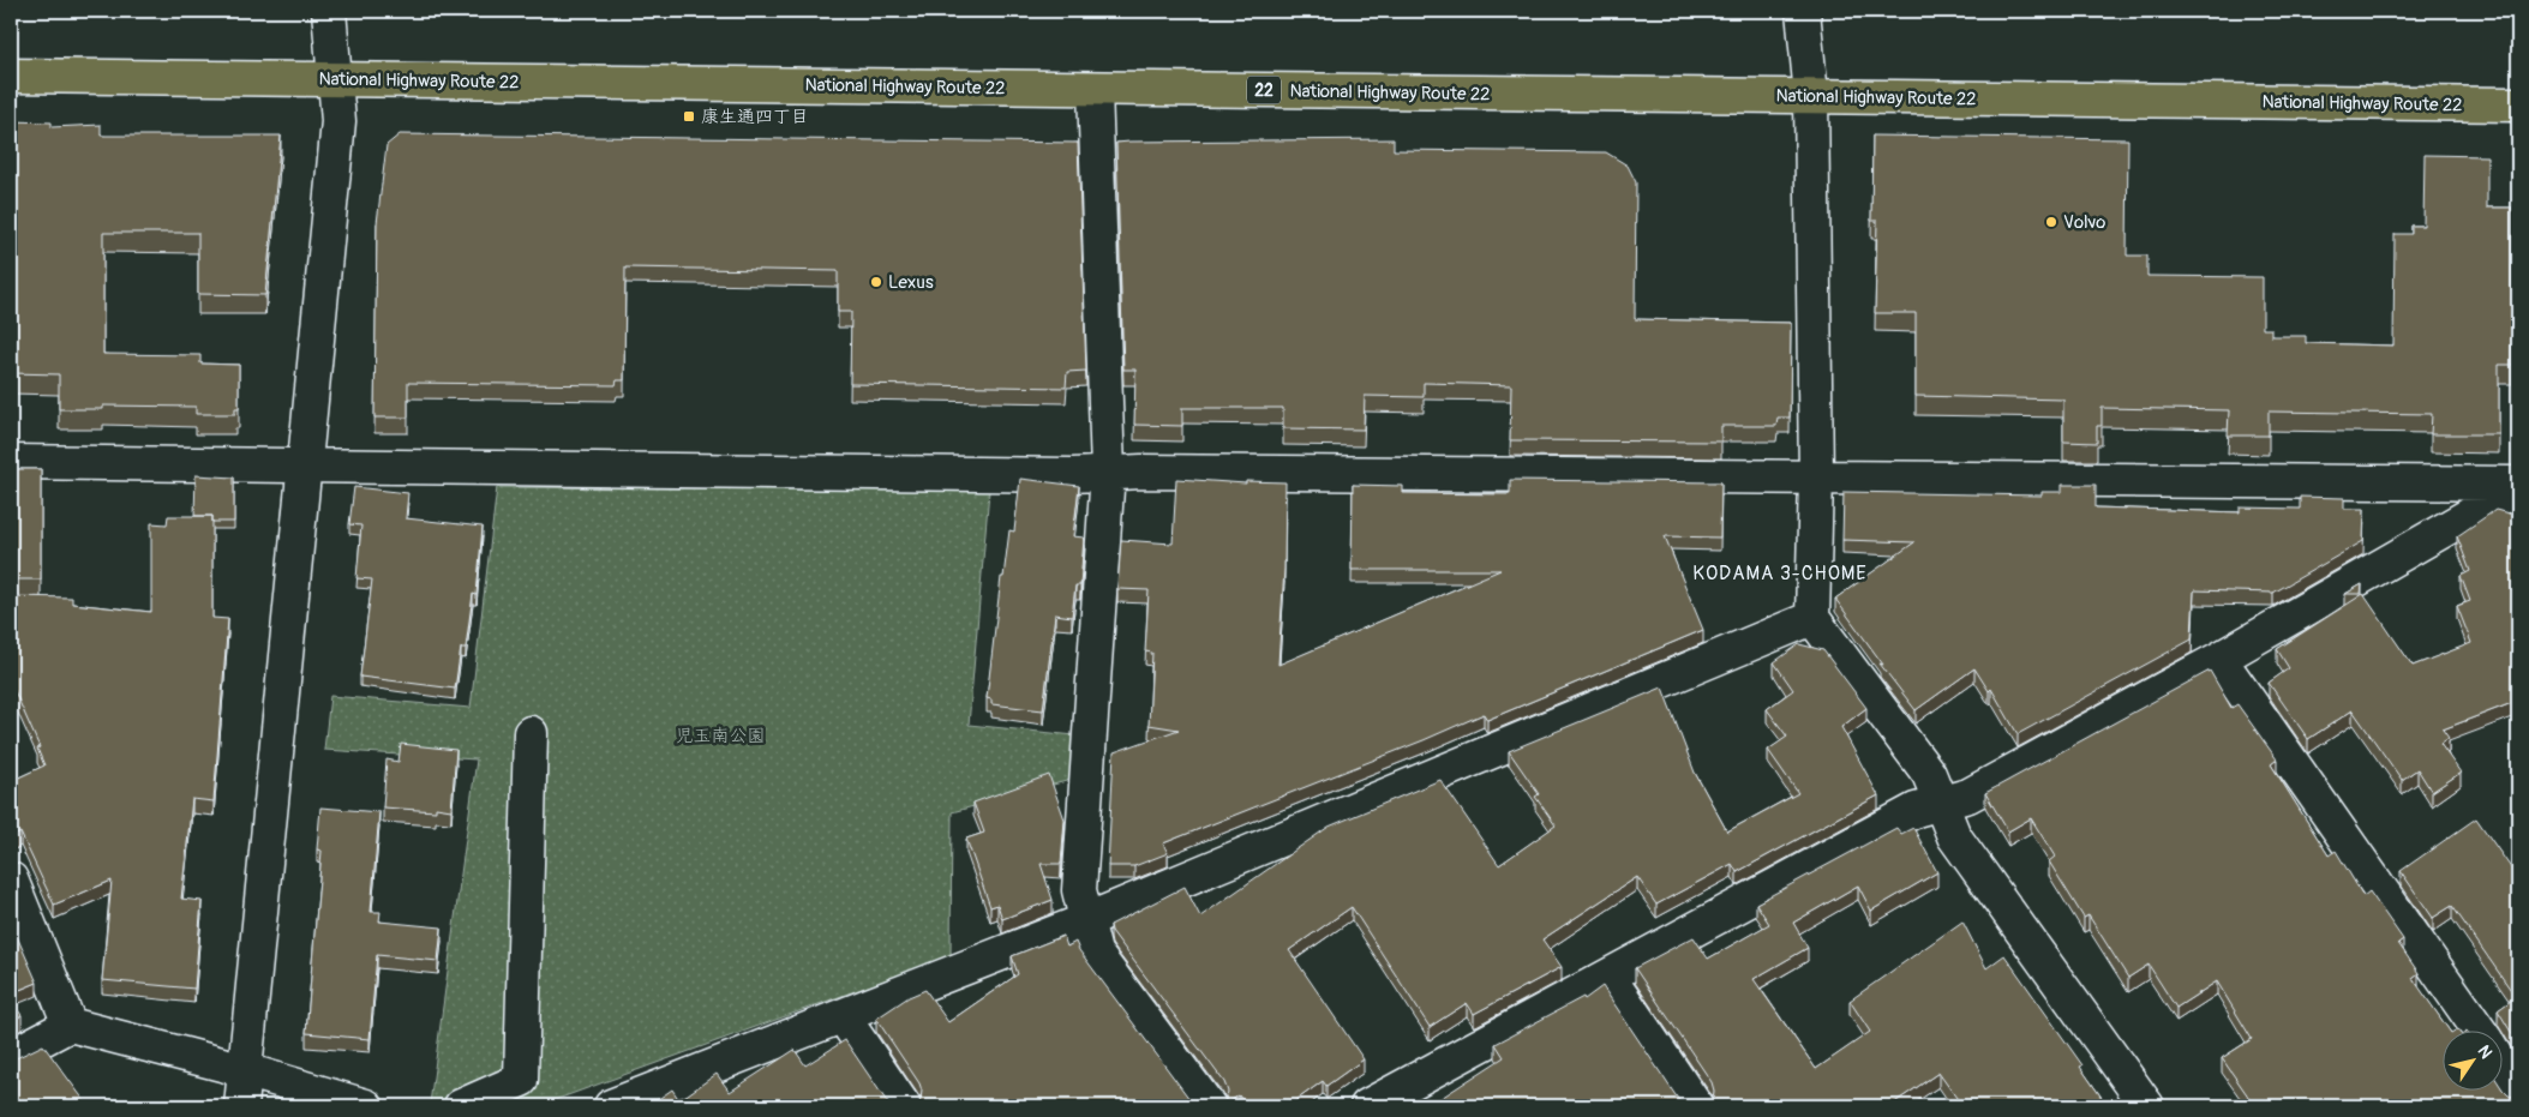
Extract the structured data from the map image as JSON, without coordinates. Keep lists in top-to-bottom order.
{
  "streets": {
    "highway": ["National Highway Route 22", "22"]
  },
  "districts": ["KODAMA 3-CHOME"],
  "parks": ["児玉南公園"],
  "places": {
    "transit": ["康生通四丁目"],
    "other": ["Volvo", "Lexus"]
  },
  "north": "top right"
}
